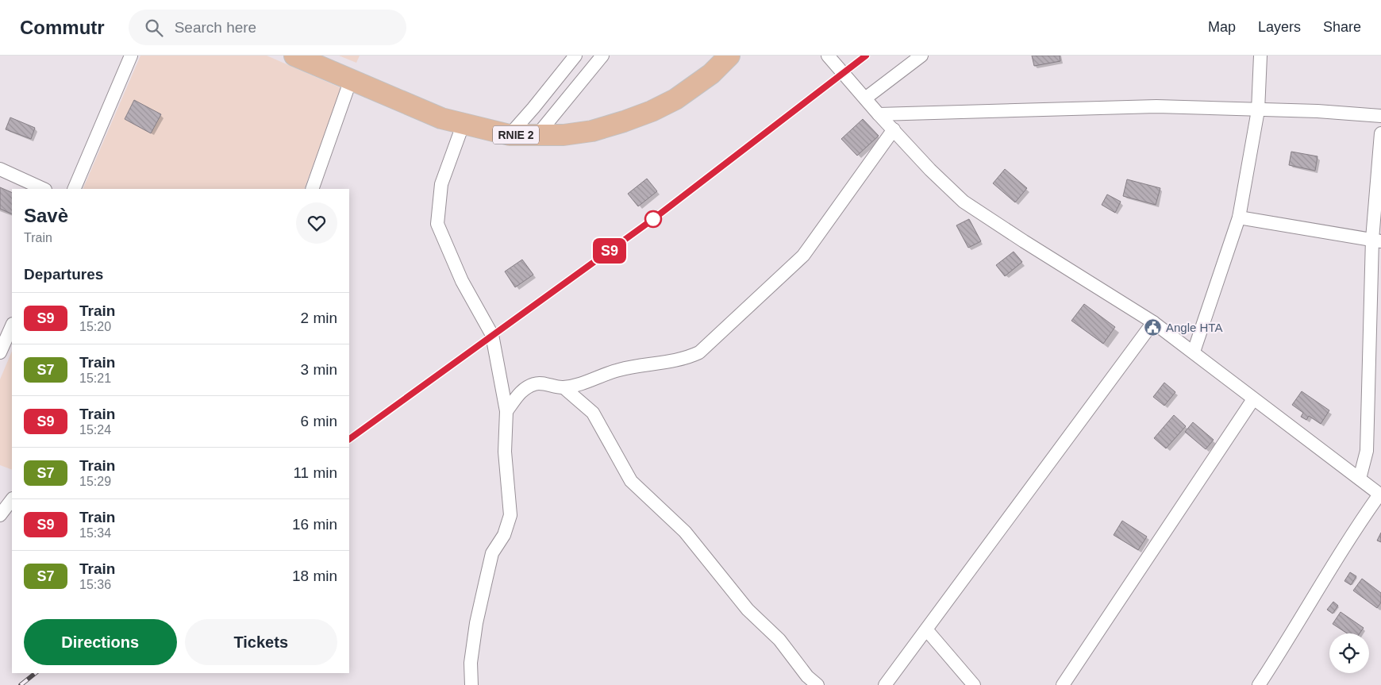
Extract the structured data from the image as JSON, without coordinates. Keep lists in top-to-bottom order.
{
  "streets": {
    "main road": ["RNIE 2"]
  },
  "places": {
    "public building": ["Angle HTA"]
  },
  "page": {
    "header": "Commutr",
    "search": "Search here",
    "nav": ["Map", "Layers", "Share"],
    "on_map": "S9",
    "heading": [
      ["Savè", "Train"],
      "Departures"
    ],
    "list": [
      {
        "mark": "S9",
        "name": "Train",
        "note": "15:20",
        "value": "2 min"
      },
      {
        "mark": "S7",
        "name": "Train",
        "note": "15:21",
        "value": "3 min"
      },
      {
        "mark": "S9",
        "name": "Train",
        "note": "15:24",
        "value": "6 min"
      },
      {
        "mark": "S7",
        "name": "Train",
        "note": "15:29",
        "value": "11 min"
      },
      {
        "mark": "S9",
        "name": "Train",
        "note": "15:34",
        "value": "16 min"
      },
      {
        "mark": "S7",
        "name": "Train",
        "note": "15:36",
        "value": "18 min"
      }
    ],
    "buttons": ["Directions", "Tickets"]
  }
}
